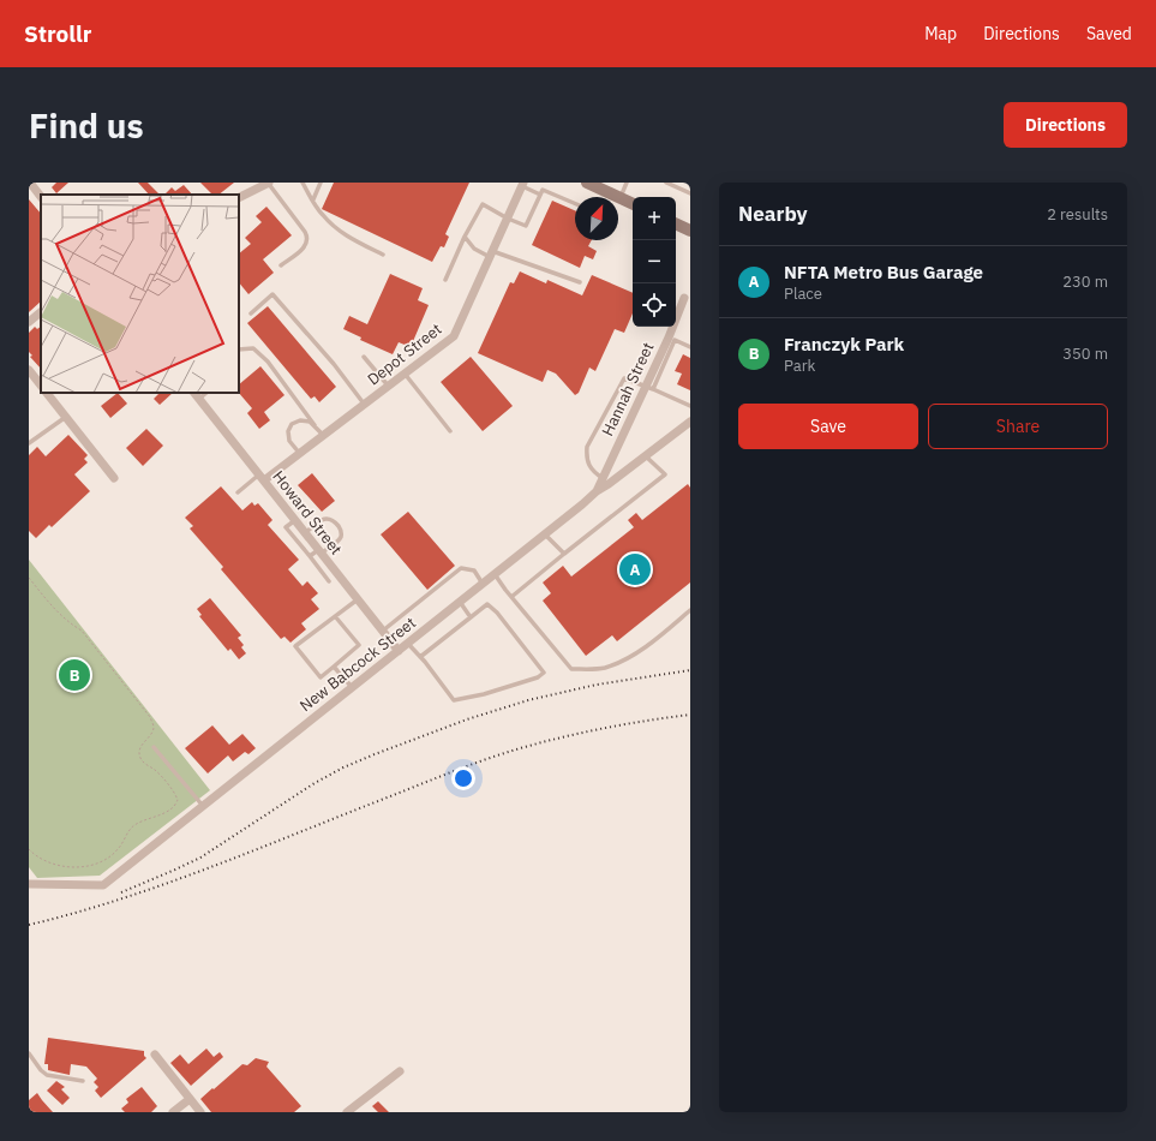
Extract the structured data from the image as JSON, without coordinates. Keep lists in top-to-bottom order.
{
  "streets": {
    "street": [
      "Depot Street",
      "Hannah Street",
      "Howard Street",
      "New Babcock Street"
    ]
  },
  "crossings": [
    ["Depot Street", "Howard Street"],
    ["Hannah Street", "New Babcock Street"],
    ["Howard Street", "New Babcock Street"]
  ],
  "north": "top right",
  "page": {
    "header": "Strollr",
    "nav": ["Map", "Directions", "Saved"],
    "buttons": [
      "Directions",
      ["Save", "Share"]
    ],
    "title": "Find us",
    "heading": ["Nearby", "2 results"],
    "map_buttons": ["+", "−"],
    "list": [
      {
        "mark": "A",
        "name": "NFTA Metro Bus Garage",
        "note": "Place",
        "value": "230 m"
      },
      {
        "mark": "B",
        "name": "Franczyk Park",
        "note": "Park",
        "value": "350 m"
      }
    ],
    "pins": ["A", "B"]
  }
}
